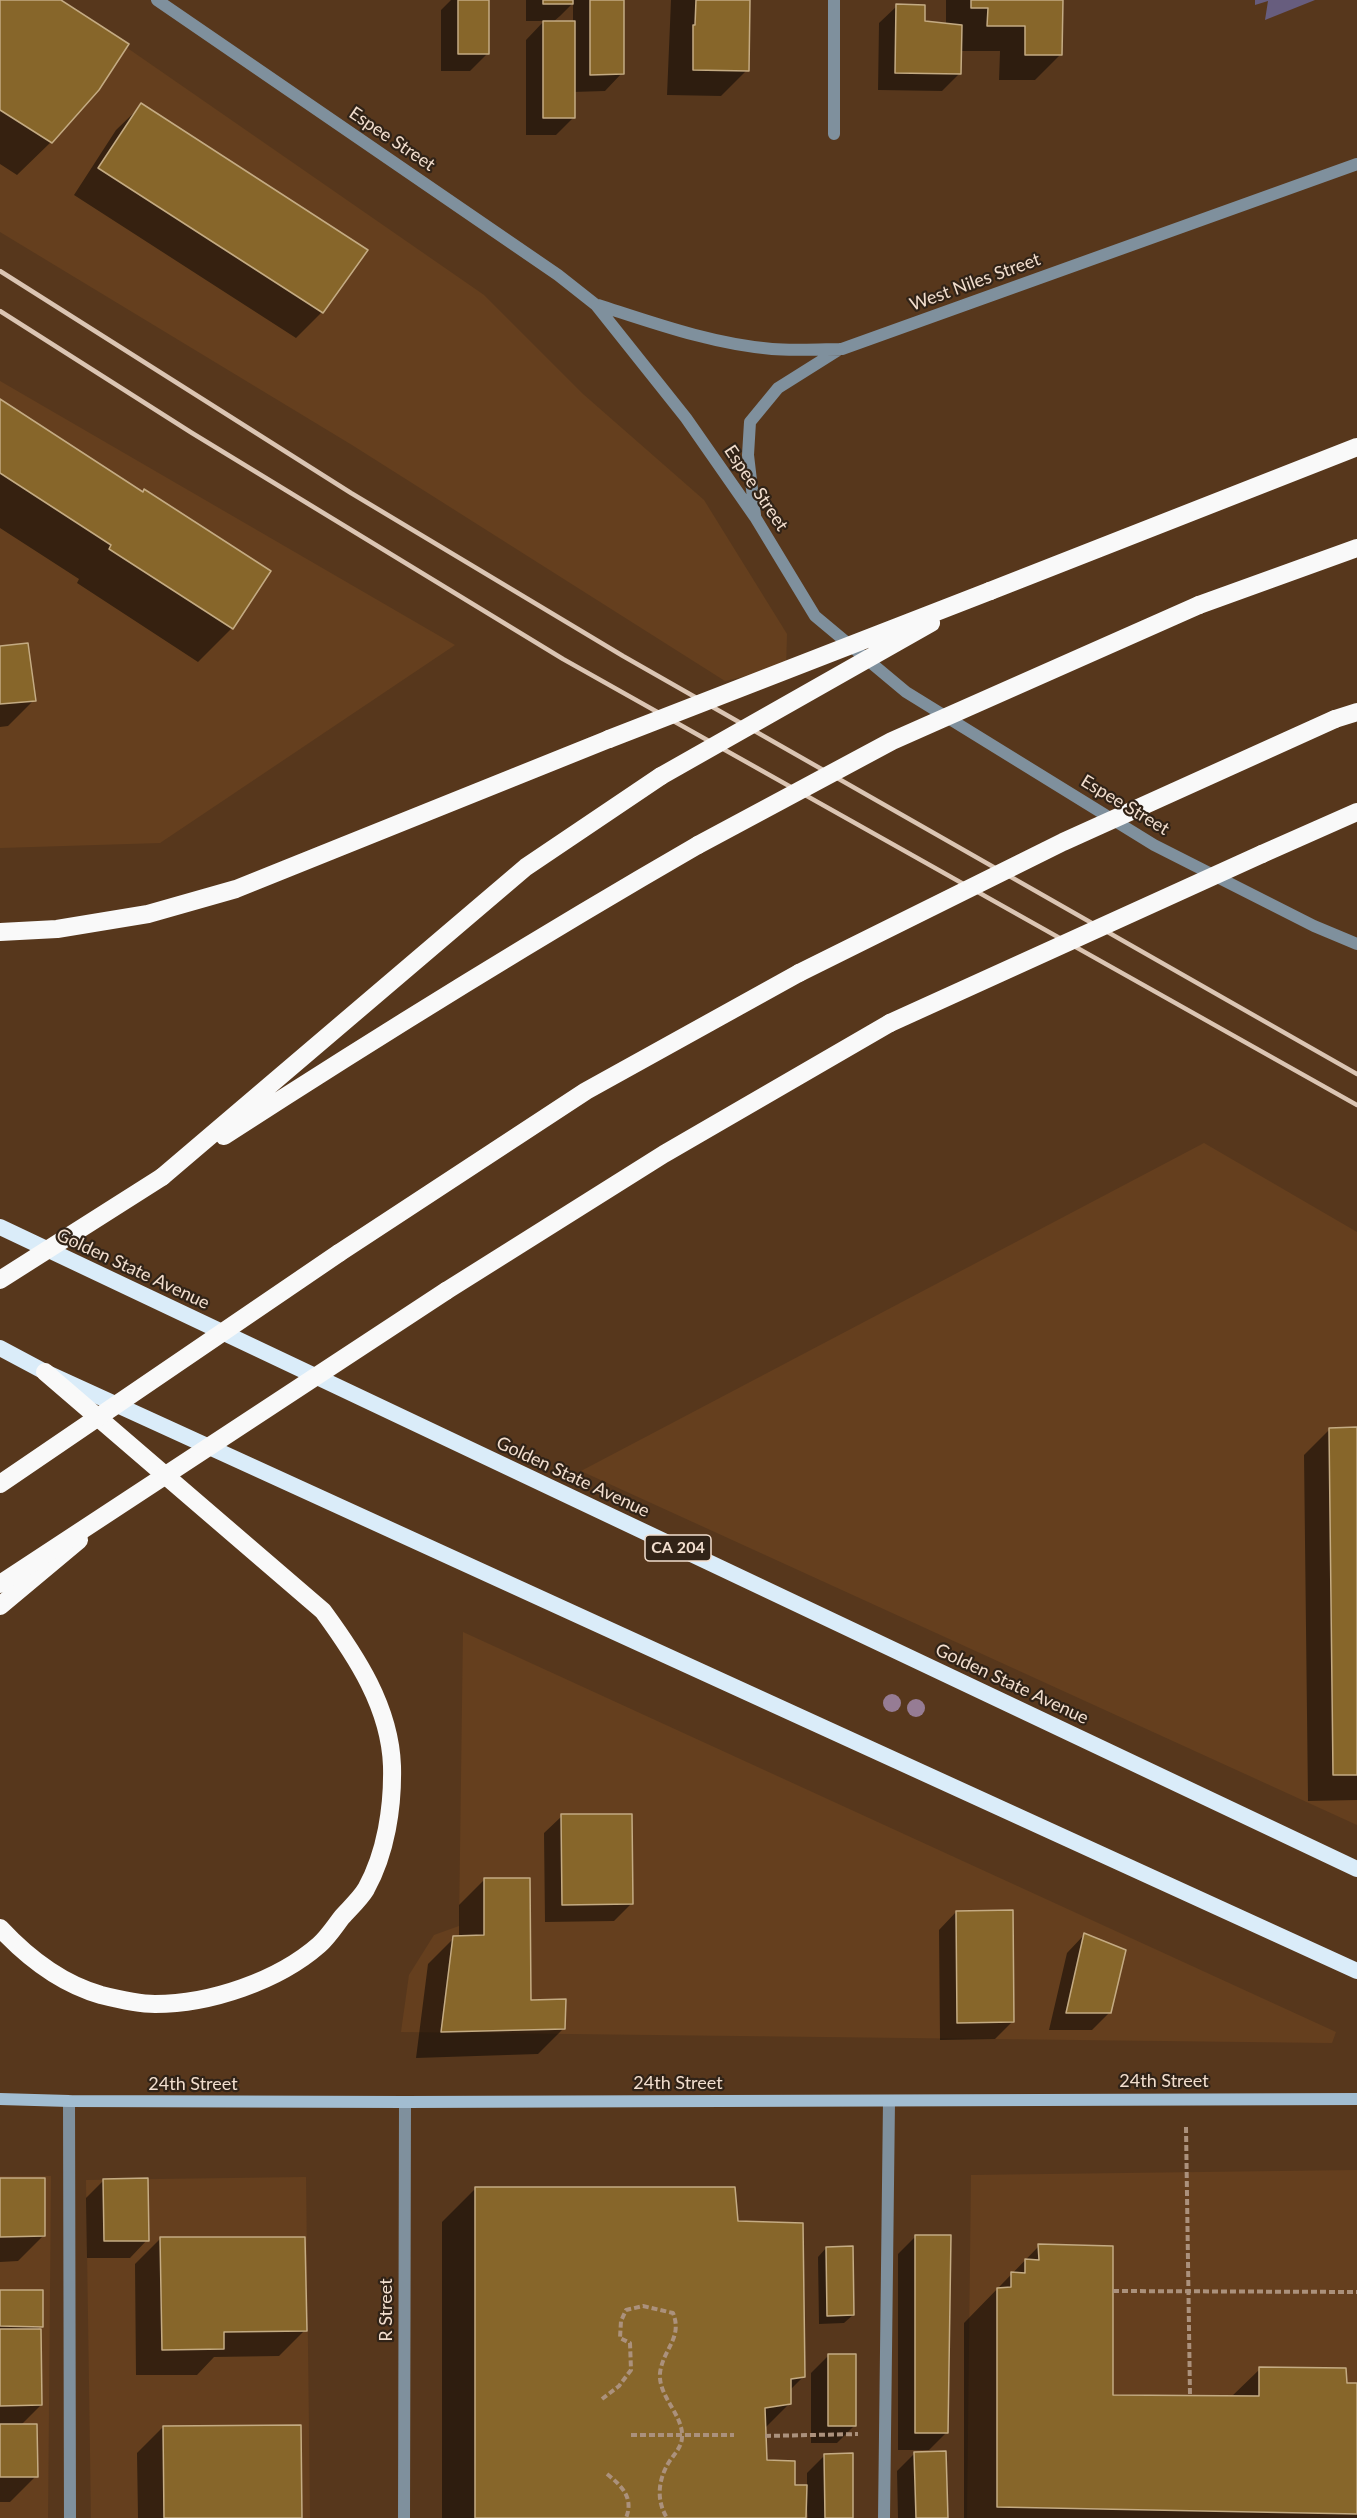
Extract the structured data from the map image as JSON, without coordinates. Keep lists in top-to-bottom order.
{
  "streets": {
    "highway": ["Golden State Avenue", "CA 204"],
    "main road": ["24th Street"],
    "street": ["Espee Street", "West Niles Street", "R Street"]
  },
  "crossings": [
    ["Espee Street", "West Niles Street"],
    ["24th Street", "R Street"]
  ]
}
